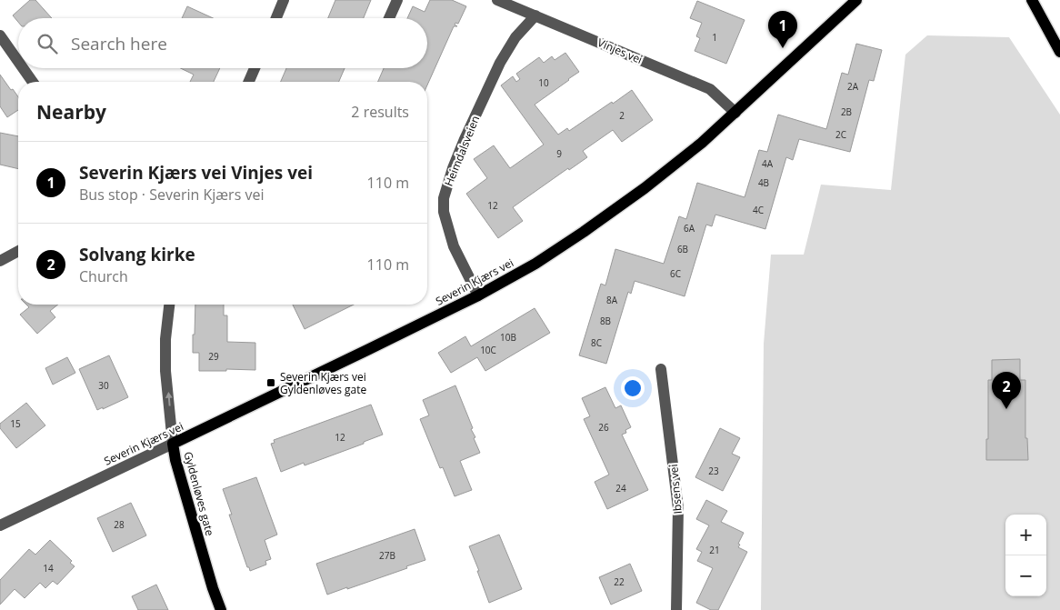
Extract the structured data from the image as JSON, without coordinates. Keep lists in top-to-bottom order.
{
  "streets": {
    "main road": ["Severin Kjærs vei", "Gyldenløves gate"],
    "street": ["Vinjes vei", "Heimdalsveien", "Ibsens vei"]
  },
  "crossings": [
    ["Vinjes vei", "Heimdalsveien"],
    ["Vinjes vei", "Severin Kjærs vei"],
    ["Heimdalsveien", "Severin Kjærs vei"],
    ["Severin Kjærs vei", "Gyldenløves gate"]
  ],
  "one_way": ["Gyldenløves gate"],
  "places": {
    "transit": ["Severin Kjærs vei Gyldenløves gate"]
  },
  "house_numbers": [
    "1",
    "10",
    "2A",
    "2B",
    "2",
    "2C",
    "9",
    "4A",
    "4B",
    "12",
    "4C",
    "6A",
    "6B",
    "6C",
    "8A",
    "8B",
    "10B",
    "8C",
    "10C",
    "29",
    "30",
    "15",
    "26",
    "12",
    "23",
    "24",
    "28",
    "21",
    "27B",
    "14",
    "22"
  ],
  "page": {
    "pins": ["1", "2"],
    "search": "Search here",
    "heading": ["Nearby", "2 results"],
    "list": [
      {
        "mark": "1",
        "name": "Severin Kjærs vei Vinjes vei",
        "note": "Bus stop · Severin Kjærs vei",
        "value": "110 m"
      },
      {
        "mark": "2",
        "name": "Solvang kirke",
        "note": "Church",
        "value": "110 m"
      }
    ],
    "map_buttons": ["+", "−"]
  }
}
